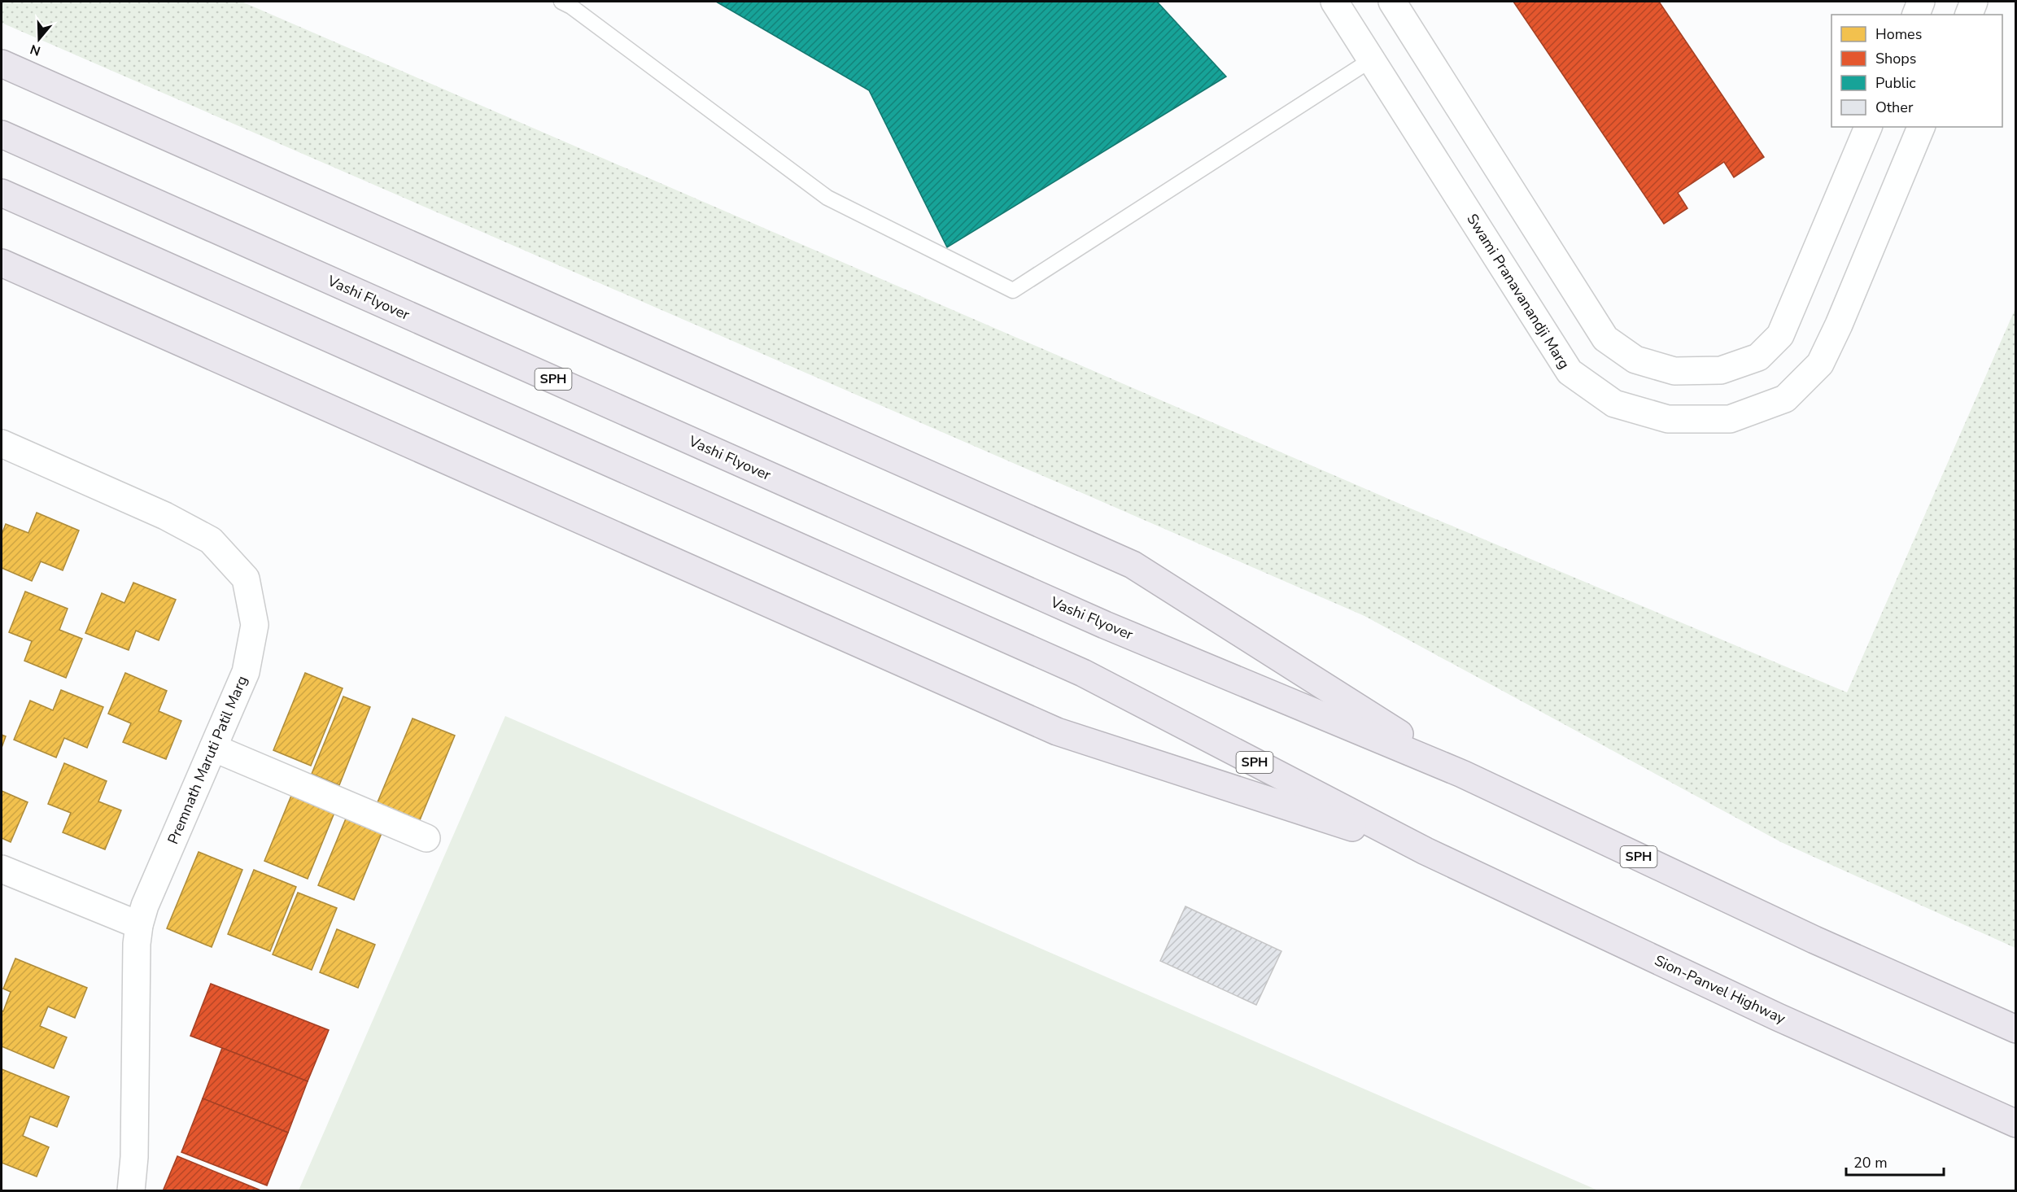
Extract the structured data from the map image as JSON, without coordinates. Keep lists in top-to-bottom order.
{
  "streets": {
    "highway": ["Vashi Flyover", "SPH", "Sion-Panvel Highway"],
    "street": ["Swami Pranavanandji Marg", "Premnath Maruti Patil Marg"]
  },
  "crossings": [
    ["Vashi Flyover", "SPH"],
    ["SPH", "Sion-Panvel Highway"]
  ],
  "legend": [
    "Homes",
    "Shops",
    "Public",
    "Other"
  ],
  "scale_bar": "20 m",
  "north": "bottom"
}
